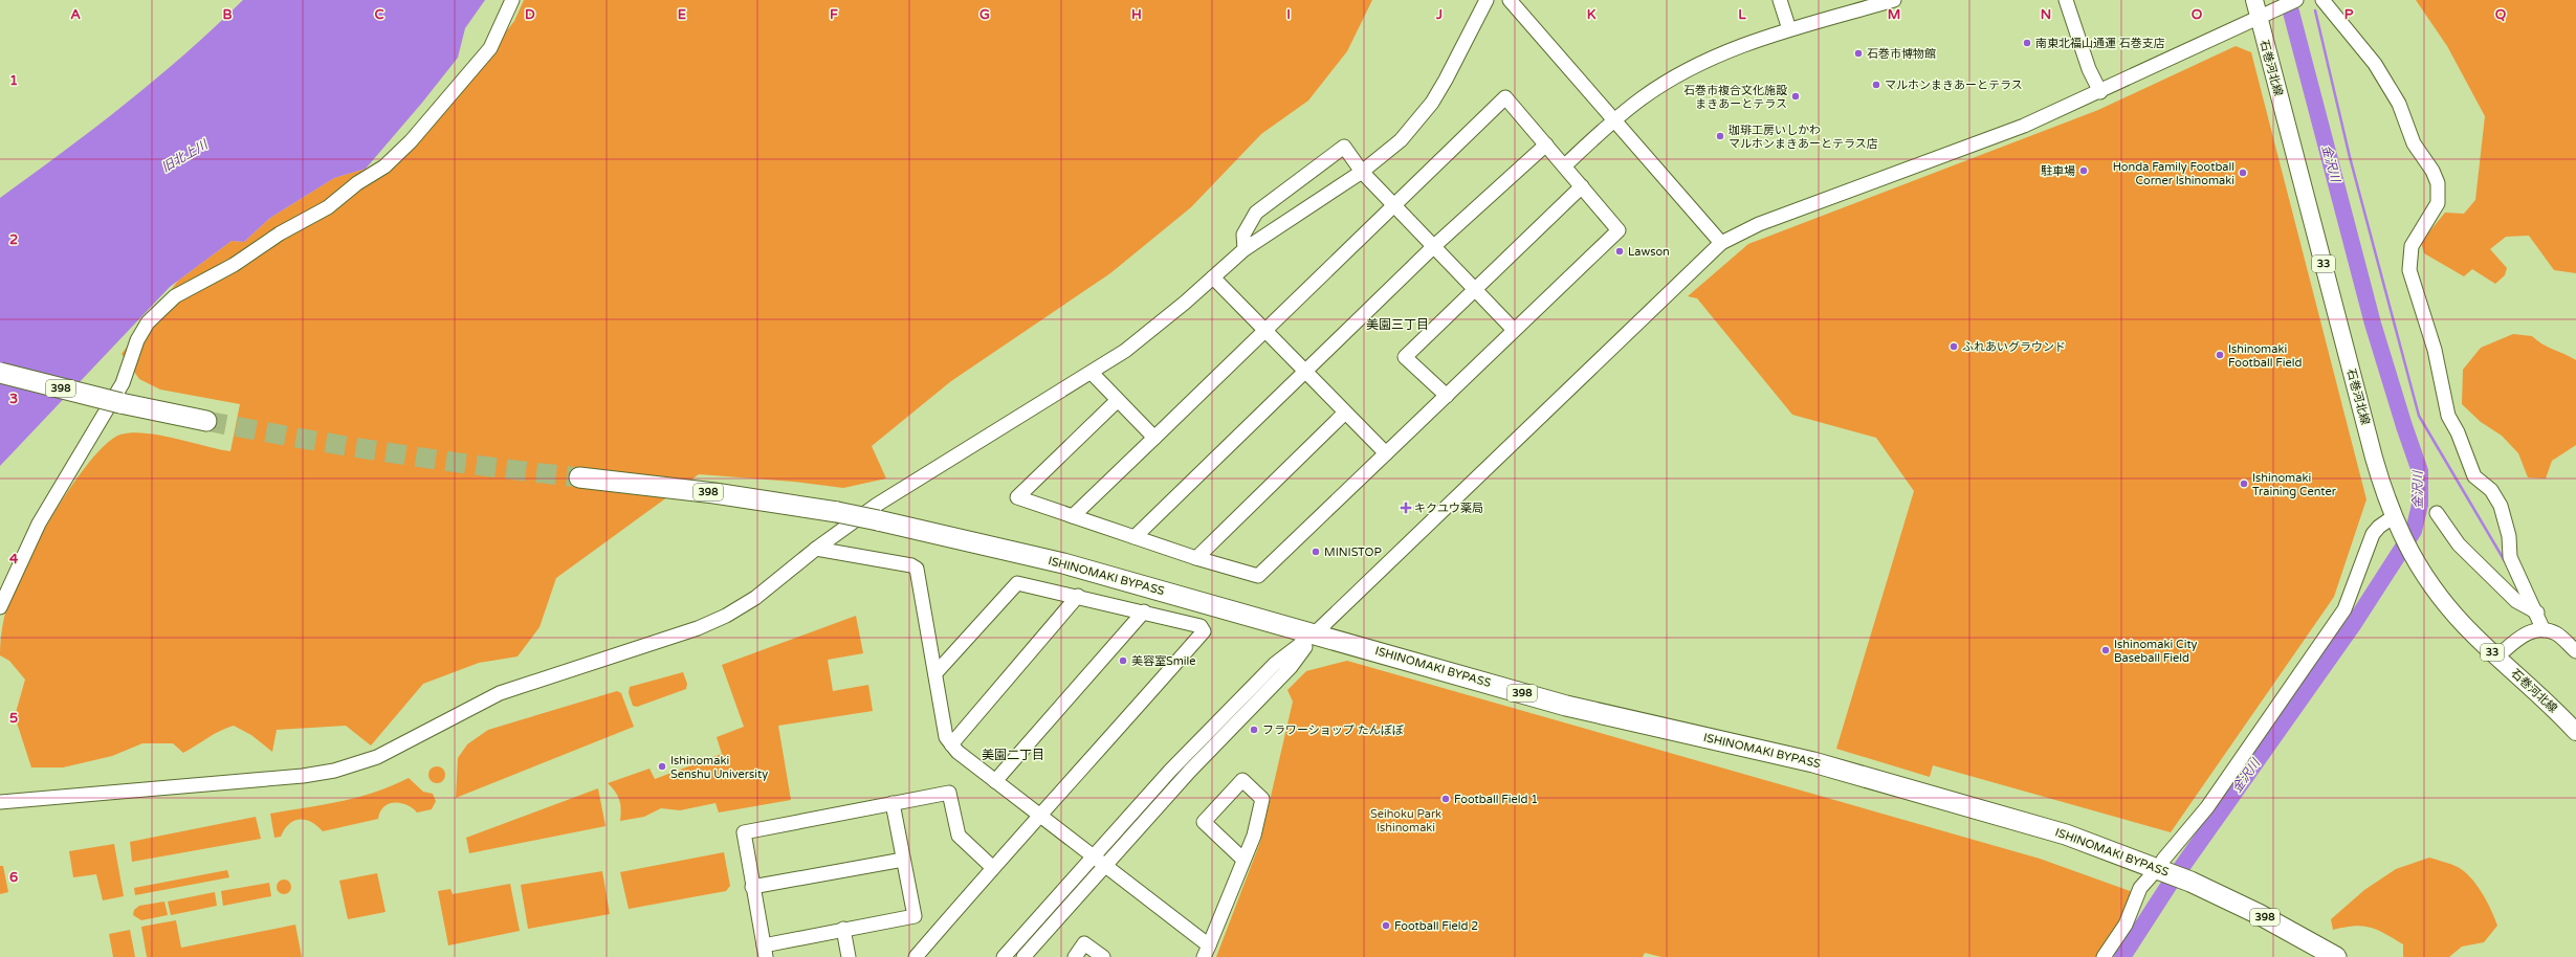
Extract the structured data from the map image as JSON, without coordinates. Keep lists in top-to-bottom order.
{
  "streets": {
    "highway": ["398", "ISHINOMAKI BYPASS"],
    "main road": ["石巻河北線", "33"]
  },
  "districts": ["美園三丁目", "美園二丁目"],
  "water": ["旧北上川", "金沢川"],
  "parks": ["Seihoku Park Ishinomaki"],
  "places": {
    "other": [
      "南東北福山通運 石巻支店",
      "石巻市博物館",
      "マルホンまきあーとテラス",
      "石巻市複合文化施設 まきあーとテラス",
      "珈琲工房いしかわ マルホンまきあーとテラス店",
      "駐車場",
      "Honda Family Football Corner Ishinomaki",
      "Lawson",
      "ふれあいグラウンド",
      "Ishinomaki Football Field",
      "Ishinomaki Training Center",
      "MINISTOP",
      "Ishinomaki City Baseball Field",
      "美容室Smile",
      "フラワーショップ たんぽぽ",
      "Ishinomaki Senshu University",
      "Football Field 1",
      "Football Field 2"
    ],
    "health": ["キクユウ薬局"]
  },
  "grid": {
    "columns": [
      "A",
      "B",
      "C",
      "D",
      "E",
      "F",
      "G",
      "H",
      "I",
      "J",
      "K",
      "L",
      "M",
      "N",
      "O",
      "P",
      "Q"
    ],
    "rows": [
      "1",
      "2",
      "3",
      "4",
      "5",
      "6"
    ]
  }
}
